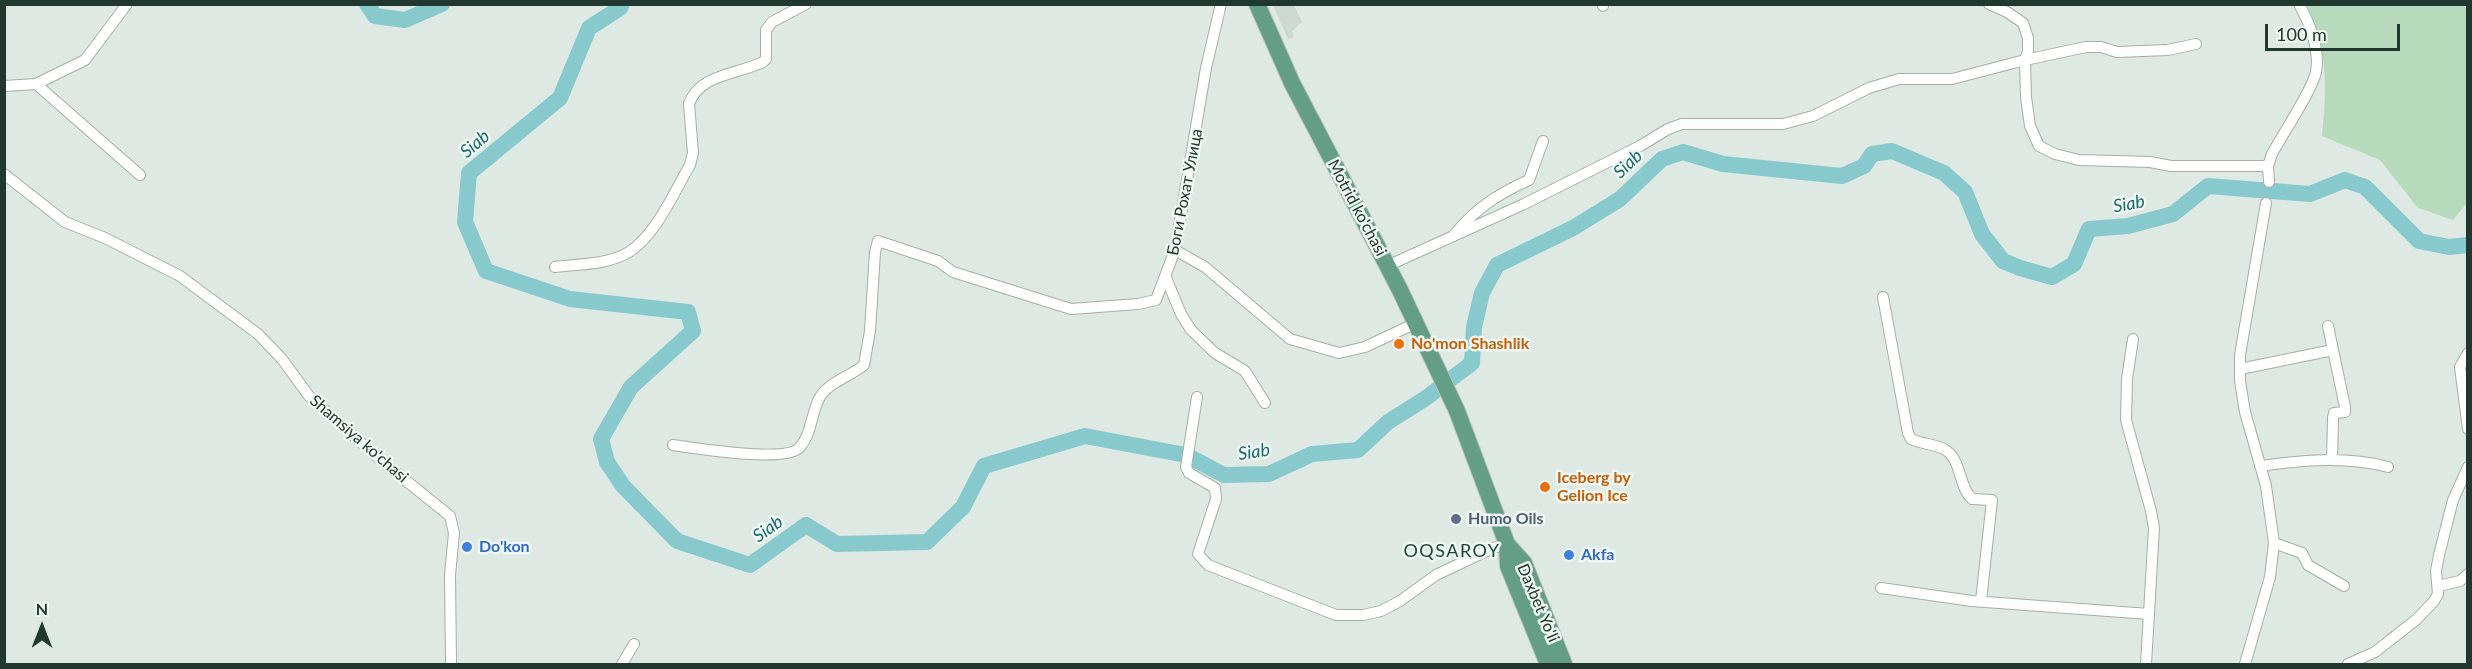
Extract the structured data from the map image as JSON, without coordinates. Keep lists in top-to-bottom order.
{
  "streets": {
    "main road": ["Motrid ko'chasi", "Daxbet Yo'li"],
    "street": ["Боги Рохат Улица", "Shamsiya ko'chasi"]
  },
  "crossings": [
    ["Motrid ko'chasi", "Daxbet Yo'li"]
  ],
  "districts": ["OQSAROY"],
  "water": ["Siab"],
  "places": [
    "No'mon Shashlik",
    "Iceberg by Gelion Ice",
    "Humo Oils",
    "Do'kon",
    "Akfa"
  ],
  "scale_bar": "100 m",
  "north": "top"
}
